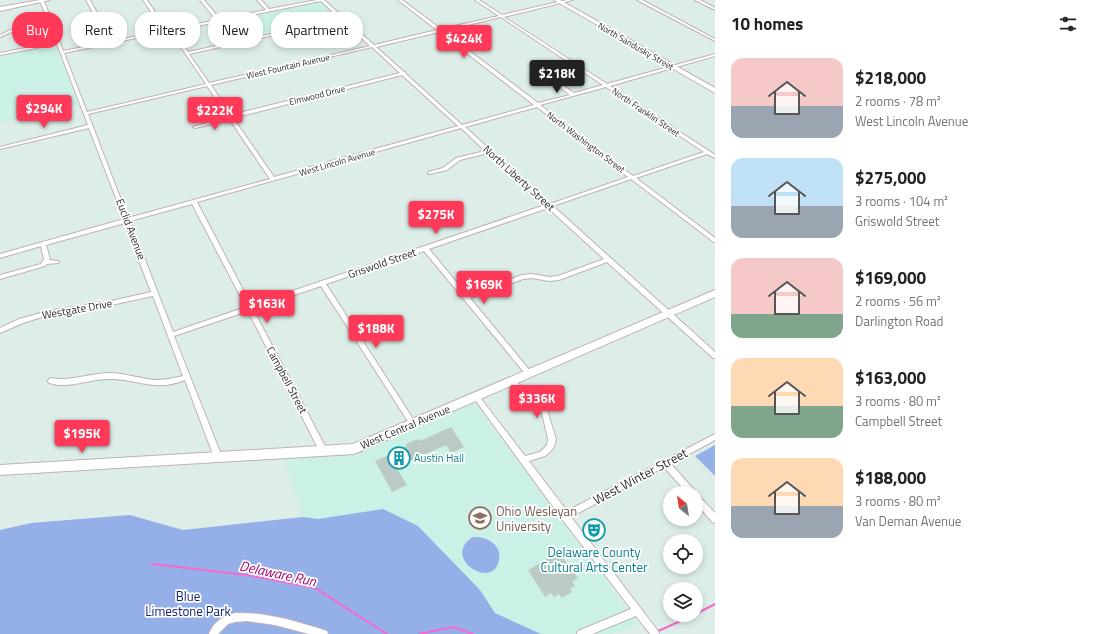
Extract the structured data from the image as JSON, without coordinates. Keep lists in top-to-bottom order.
{
  "streets": {
    "main road": ["North Sandusky Street", "West Central Avenue"],
    "street": [
      "West Fountain Avenue",
      "Elmwood Drive",
      "North Franklin Street",
      "North Washington Street",
      "West Lincoln Avenue",
      "North Liberty Street",
      "Euclid Avenue",
      "Griswold Street",
      "Westgate Drive",
      "Campbell Street",
      "West Winter Street"
    ]
  },
  "crossings": [
    ["North Sandusky Street", "West Fountain Avenue"],
    ["North Sandusky Street", "West Lincoln Avenue"],
    ["West Fountain Avenue", "North Franklin Street"],
    ["West Fountain Avenue", "North Washington Street"],
    ["West Fountain Avenue", "North Liberty Street"],
    ["West Fountain Avenue", "Euclid Avenue"],
    ["Elmwood Drive", "North Liberty Street"],
    ["North Franklin Street", "West Lincoln Avenue"],
    ["North Franklin Street", "Griswold Street"],
    ["North Washington Street", "West Lincoln Avenue"],
    ["North Washington Street", "Griswold Street"],
    ["West Lincoln Avenue", "North Liberty Street"],
    ["West Lincoln Avenue", "Euclid Avenue"],
    ["West Lincoln Avenue", "Campbell Street"],
    ["North Liberty Street", "Griswold Street"],
    ["North Liberty Street", "West Central Avenue"],
    ["Euclid Avenue", "Griswold Street"],
    ["Euclid Avenue", "Westgate Drive"],
    ["Euclid Avenue", "West Central Avenue"],
    ["Griswold Street", "Campbell Street"],
    ["Campbell Street", "West Central Avenue"]
  ],
  "water": ["Delaware Run"],
  "parks": ["Blue Limestone Park"],
  "places": {
    "building": ["Austin Hall"],
    "school or university": ["Ohio Wesleyan University"],
    "theatre": ["Delaware County Cultural Arts Center"]
  },
  "north": "top left",
  "page": {
    "heading": "10 homes",
    "chip": [
      "Buy",
      "Rent",
      "Filters",
      "New",
      "Apartment"
    ],
    "price": [
      "$424K",
      "$218K",
      "$294K",
      "$222K",
      "$275K",
      "$169K",
      "$163K",
      "$188K",
      "$336K",
      "$195K"
    ],
    "list": [
      {
        "name": "$218,000",
        "note": "2 rooms · 78 m² · West Lincoln Avenue"
      },
      {
        "name": "$275,000",
        "note": "3 rooms · 104 m² · Griswold Street"
      },
      {
        "name": "$169,000",
        "note": "2 rooms · 56 m² · Darlington Road"
      },
      {
        "name": "$163,000",
        "note": "3 rooms · 80 m² · Campbell Street"
      },
      {
        "name": "$188,000",
        "note": "3 rooms · 80 m² · Van Deman Avenue"
      }
    ]
  }
}
